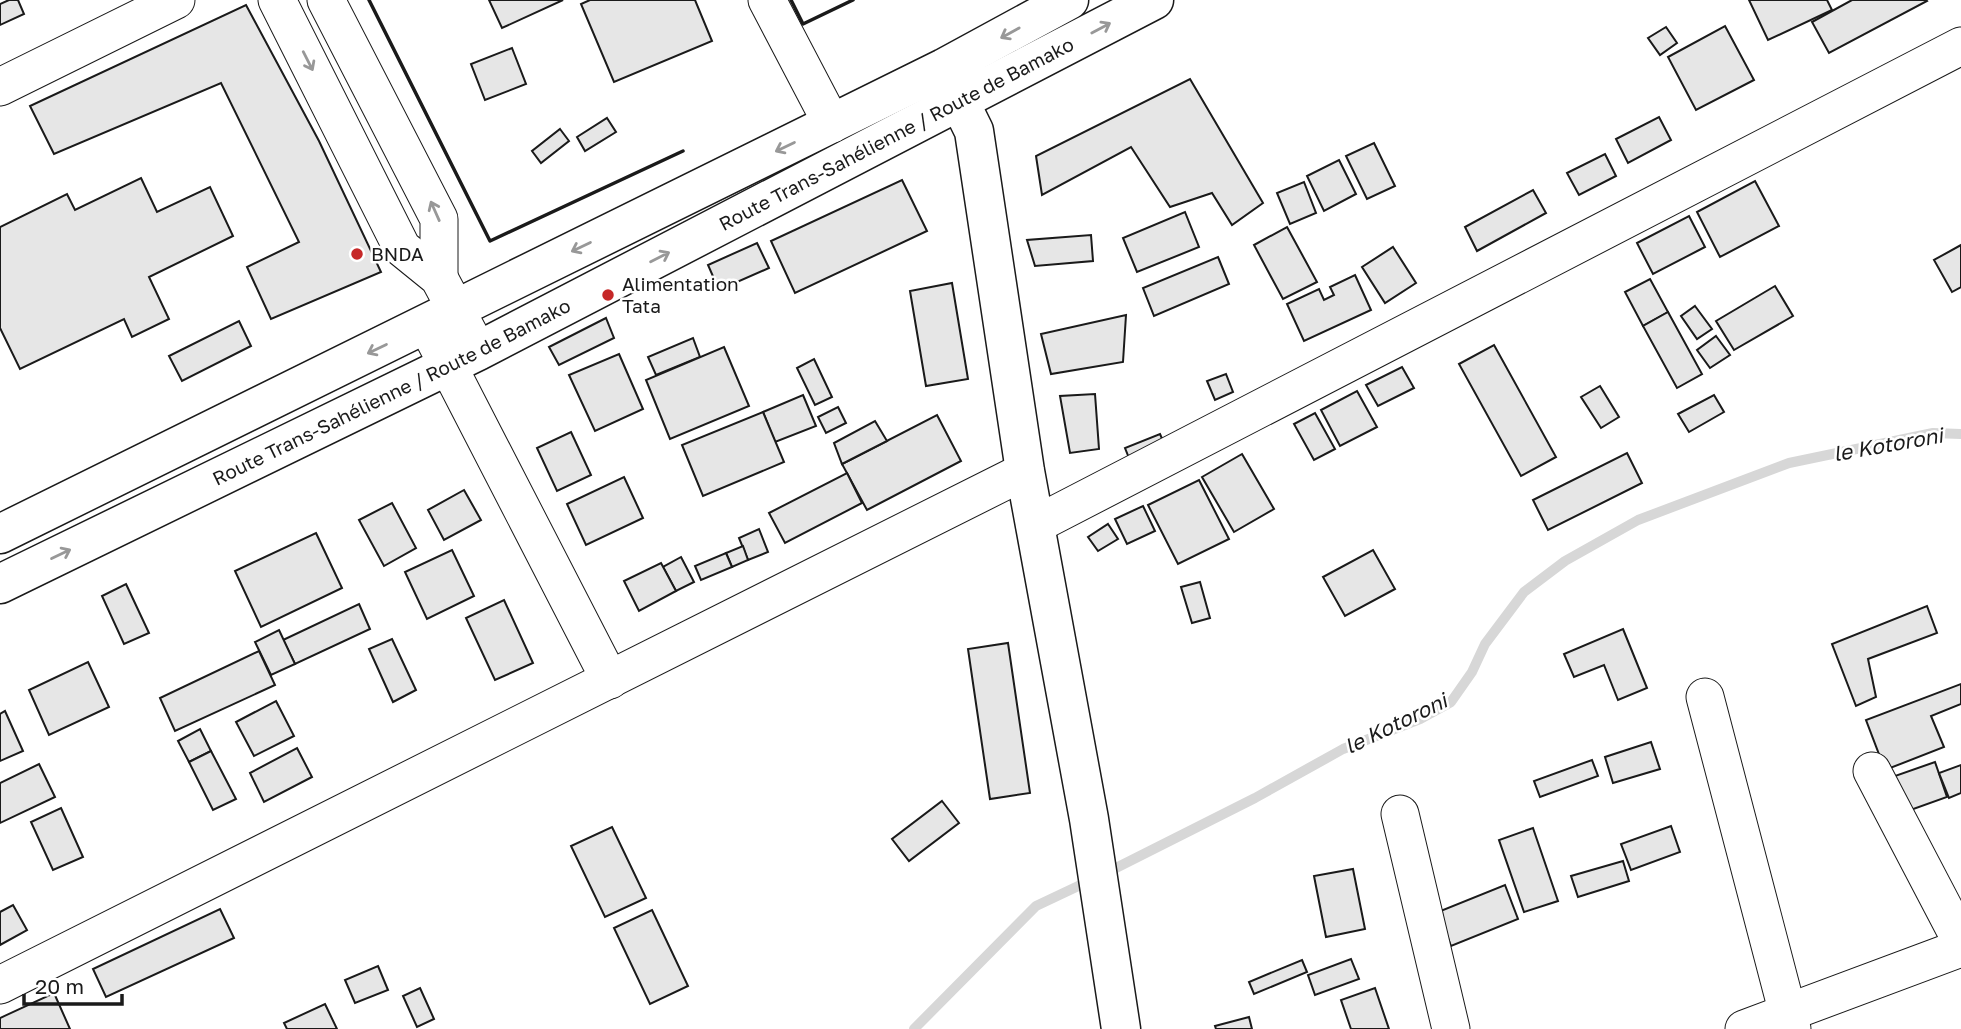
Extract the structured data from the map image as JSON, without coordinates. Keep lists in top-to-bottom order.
{
  "streets": {
    "main road": ["Route Trans-Sahélienne / Route de Bamako"]
  },
  "water": ["le Kotoroni"],
  "places": ["BNDA", "Alimentation Tata"],
  "scale_bar": "20 m"
}
